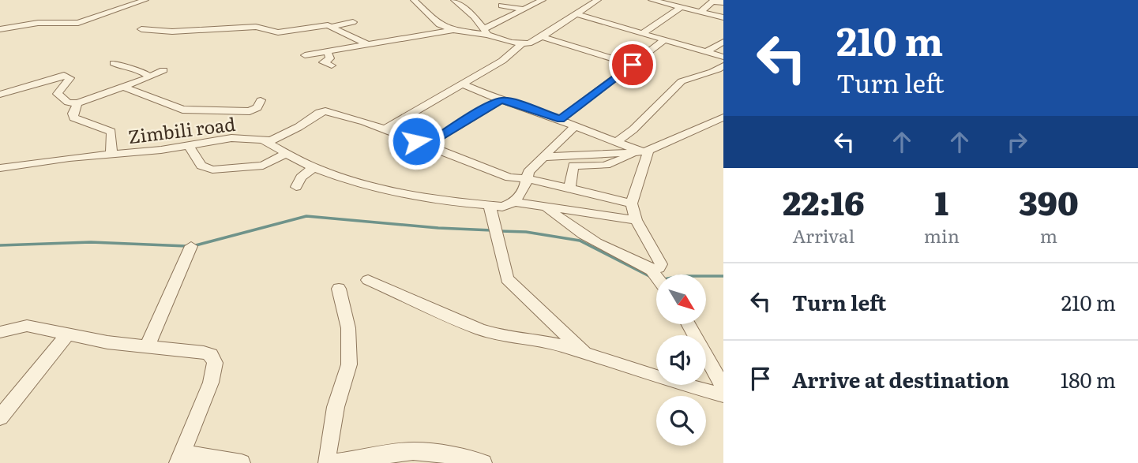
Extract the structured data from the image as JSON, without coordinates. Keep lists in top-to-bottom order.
{
  "streets": {
    "street": ["Zimbili road"]
  },
  "north": "bottom right",
  "page": {
    "turn": ["210 m", "Turn left"],
    "eta": [
      "22:16",
      "Arrival",
      "1",
      "min",
      "390",
      "m"
    ],
    "list": [
      {
        "name": "Turn left",
        "value": "210 m"
      },
      {
        "name": "Arrive at destination",
        "value": "180 m"
      }
    ]
  }
}
